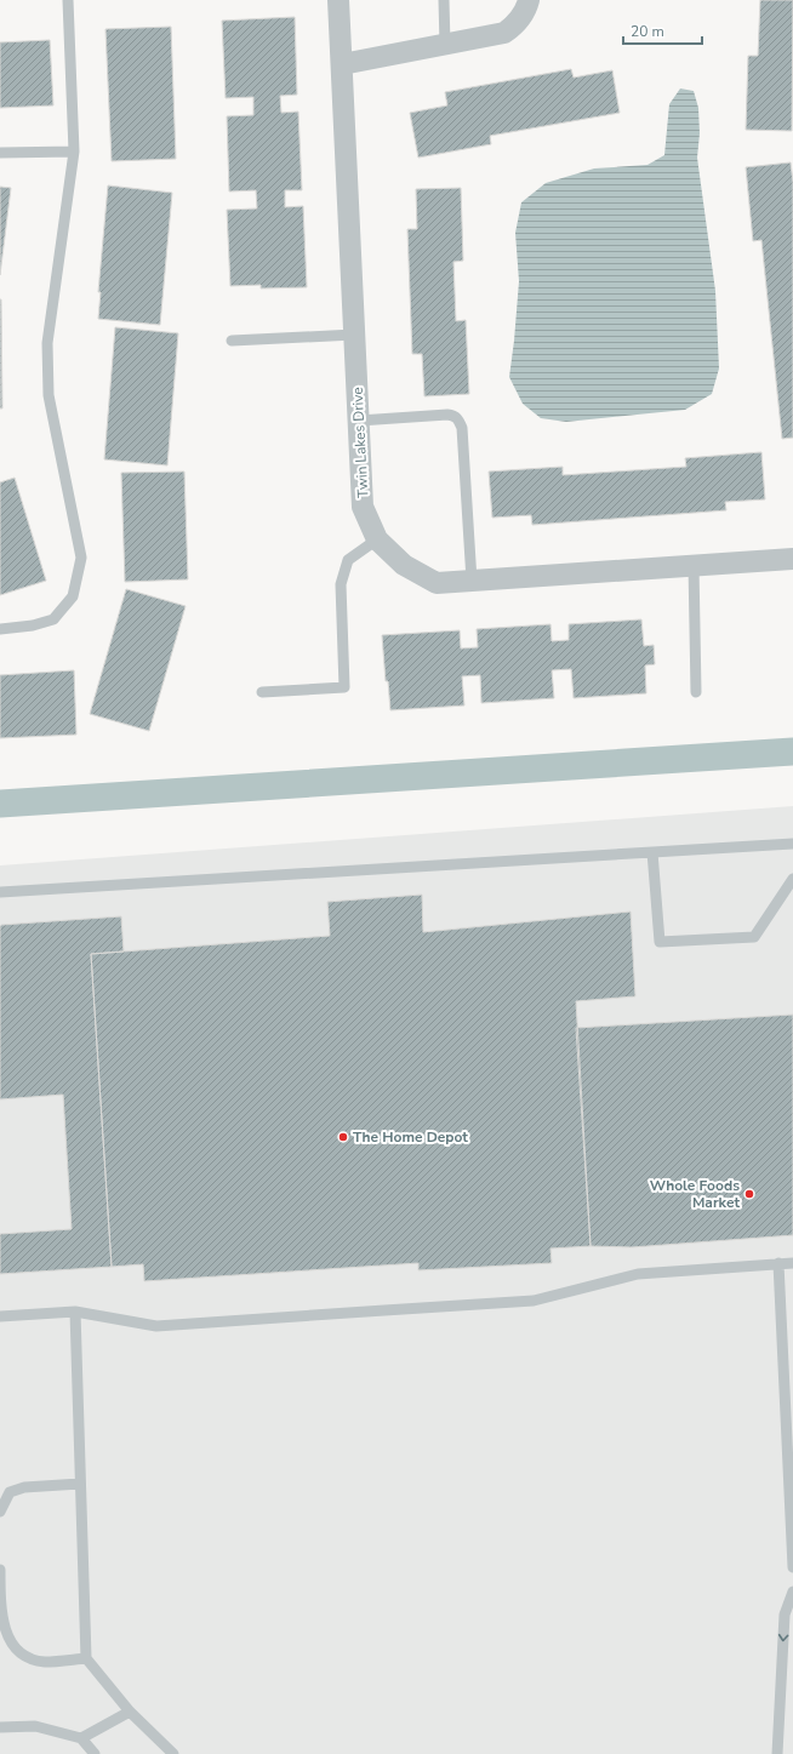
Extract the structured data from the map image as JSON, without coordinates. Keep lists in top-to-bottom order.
{
  "streets": {
    "street": ["Twin Lakes Drive"]
  },
  "places": ["The Home Depot", "Whole Foods Market"],
  "scale_bar": "20 m"
}
